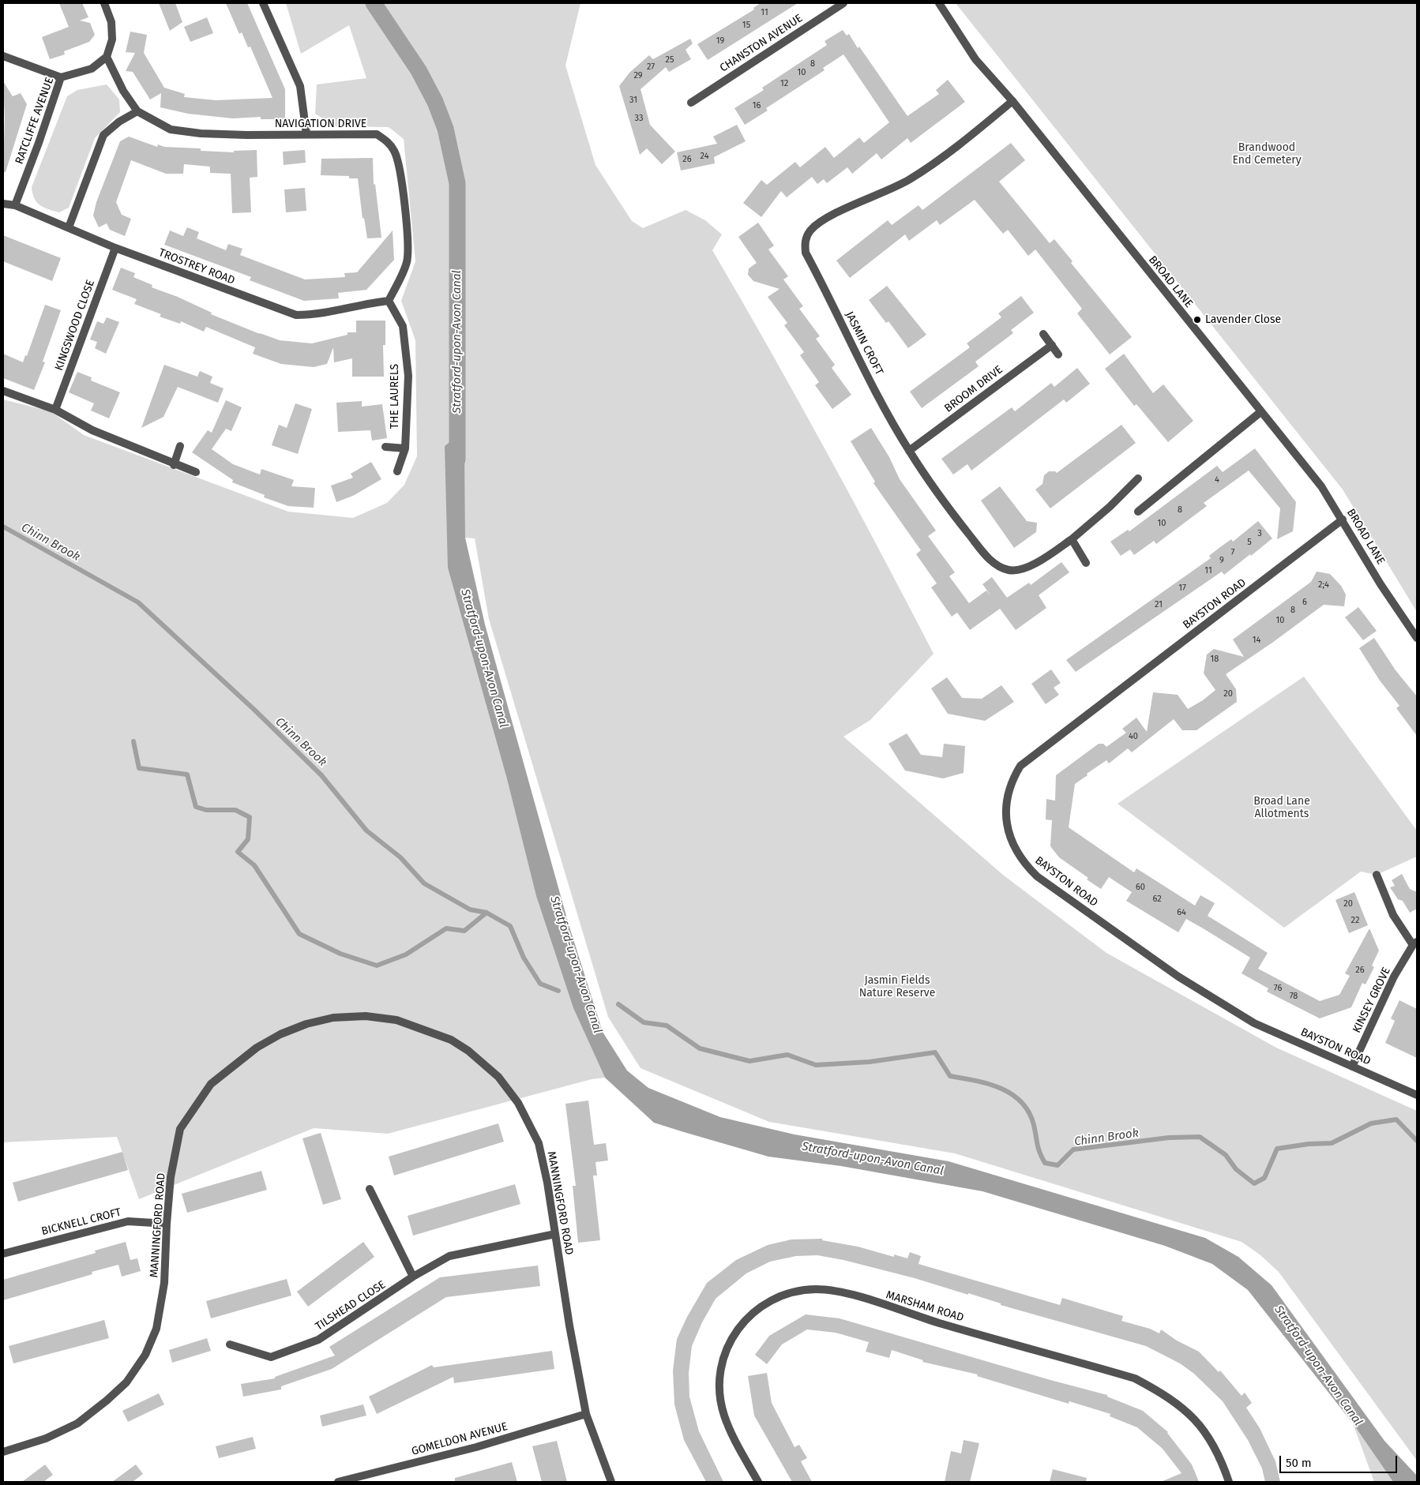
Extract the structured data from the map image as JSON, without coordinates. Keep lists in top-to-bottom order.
{
  "streets": {
    "street": [
      "CHANSTON AVENUE",
      "RATCLIFFE AVENUE",
      "NAVIGATION DRIVE",
      "TROSTREY ROAD",
      "BROAD LANE",
      "KINGSWOOD CLOSE",
      "JASMIN CROFT",
      "BROOM DRIVE",
      "THE LAURELS",
      "BAYSTON ROAD",
      "KINSEY GROVE",
      "MANNINGFORD ROAD",
      "BICKNELL CROFT",
      "TILSHEAD CLOSE",
      "MARSHAM ROAD",
      "GOMELDON AVENUE"
    ]
  },
  "crossings": [
    ["RATCLIFFE AVENUE", "NAVIGATION DRIVE"],
    ["RATCLIFFE AVENUE", "TROSTREY ROAD"],
    ["NAVIGATION DRIVE", "TROSTREY ROAD"],
    ["NAVIGATION DRIVE", "THE LAURELS"],
    ["TROSTREY ROAD", "KINGSWOOD CLOSE"],
    ["TROSTREY ROAD", "THE LAURELS"],
    ["BROAD LANE", "JASMIN CROFT"],
    ["BROAD LANE", "BAYSTON ROAD"],
    ["JASMIN CROFT", "BROOM DRIVE"],
    ["BAYSTON ROAD", "KINSEY GROVE"],
    ["MANNINGFORD ROAD", "BICKNELL CROFT"],
    ["MANNINGFORD ROAD", "TILSHEAD CLOSE"],
    ["MANNINGFORD ROAD", "GOMELDON AVENUE"]
  ],
  "water": ["Stratford-upon-Avon Canal", "Chinn Brook"],
  "parks": ["Brandwood End Cemetery", "Broad Lane Allotments", "Jasmin Fields Nature Reserve"],
  "places": ["Lavender Close"],
  "house_numbers": [
    "11",
    "15",
    "19",
    "25",
    "8",
    "27",
    "10",
    "29",
    "12",
    "31",
    "16",
    "33",
    "24",
    "26",
    "4",
    "8",
    "10",
    "3",
    "5",
    "7",
    "9",
    "11",
    "2;4",
    "17",
    "6",
    "21",
    "8",
    "10",
    "14",
    "18",
    "20",
    "40",
    "60",
    "62",
    "20",
    "64",
    "22",
    "26",
    "76",
    "78"
  ],
  "scale_bar": "50 m"
}
